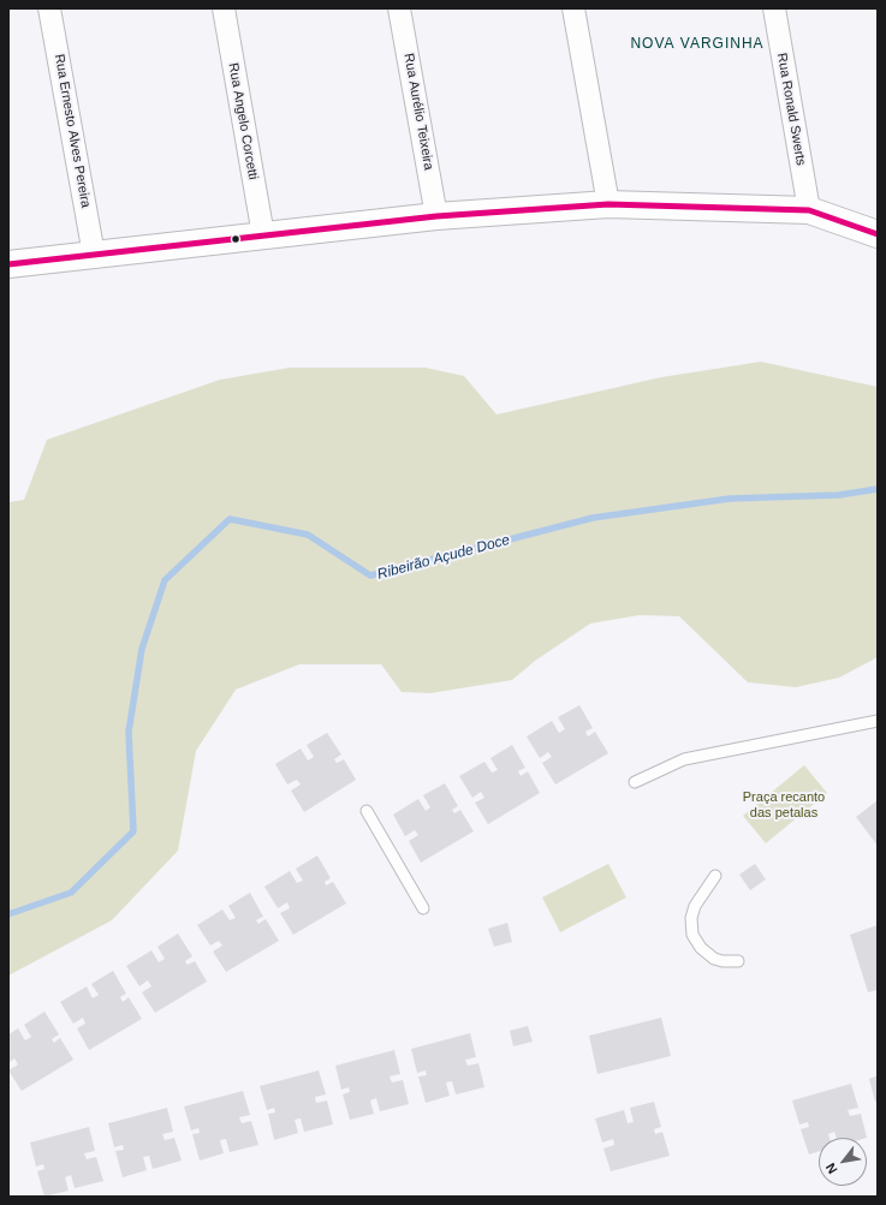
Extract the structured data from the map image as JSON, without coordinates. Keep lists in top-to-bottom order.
{
  "streets": {
    "street": [
      "Rua Ronald Swerts",
      "Rua Aurélio Teixeira",
      "Rua Angelo Corcetti",
      "Rua Ernesto Alves Pereira"
    ]
  },
  "districts": ["NOVA VARGINHA"],
  "water": ["Ribeirão Açude Doce"],
  "parks": ["Praça recanto das petalas"],
  "north": "bottom left"
}
